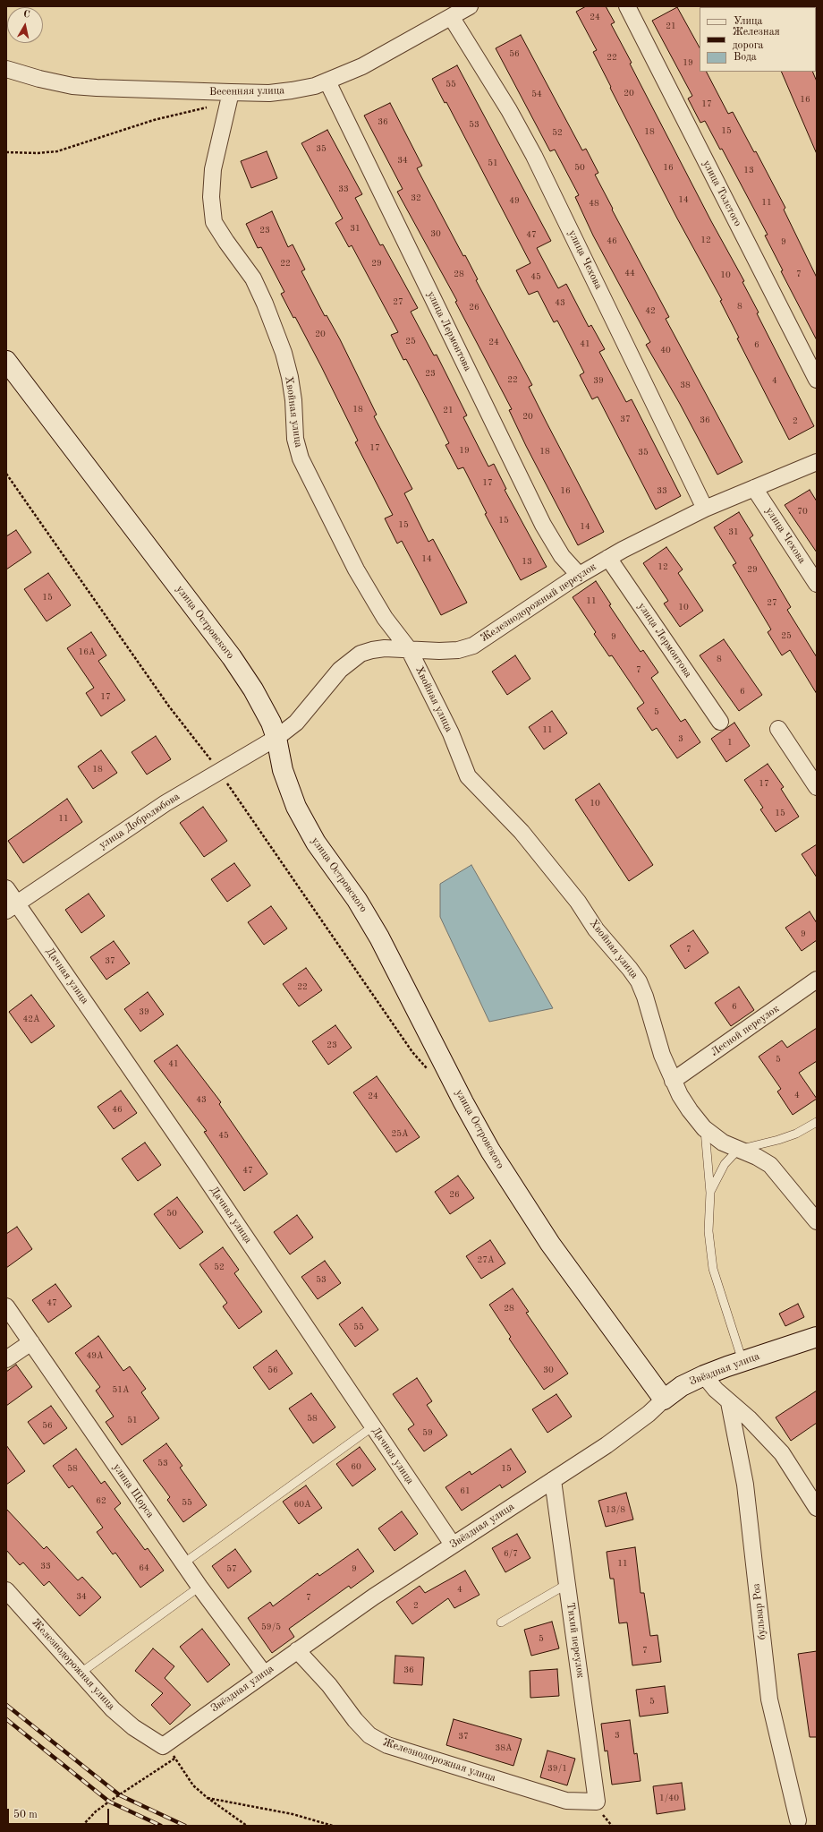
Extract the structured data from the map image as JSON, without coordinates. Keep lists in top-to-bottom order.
{
  "streets": {
    "street": [
      "Весенняя улица",
      "улица Толстого",
      "улица Чехова",
      "улица Лермонтова",
      "Хвойная улица",
      "Железнодорожный переулок",
      "улица Островского",
      "улица Добролюбова",
      "Дачная улица",
      "Лесной переулок",
      "Звёздная улица",
      "улица Щорса",
      "бульвар Роз",
      "Тихий переулок",
      "Железнодорожная улица"
    ]
  },
  "crossings": [
    ["Весенняя улица", "улица Чехова"],
    ["Весенняя улица", "улица Лермонтова"],
    ["Весенняя улица", "Хвойная улица"],
    ["улица Чехова", "Железнодорожный переулок"],
    ["улица Лермонтова", "Железнодорожный переулок"],
    ["Хвойная улица", "Железнодорожный переулок"],
    ["Хвойная улица", "Лесной переулок"],
    ["Железнодорожный переулок", "улица Островского"],
    ["Железнодорожный переулок", "улица Добролюбова"],
    ["улица Островского", "улица Добролюбова"],
    ["улица Островского", "Звёздная улица"],
    ["улица Добролюбова", "Дачная улица"],
    ["Дачная улица", "Звёздная улица"],
    ["Звёздная улица", "улица Щорса"],
    ["Звёздная улица", "Тихий переулок"],
    ["Звёздная улица", "Железнодорожная улица"],
    ["Тихий переулок", "Железнодорожная улица"]
  ],
  "house_numbers": [
    "24",
    "21",
    "56",
    "22",
    "19",
    "55",
    "20",
    "54",
    "16",
    "17",
    "36",
    "53",
    "15",
    "18",
    "52",
    "35",
    "34",
    "51",
    "50",
    "16",
    "13",
    "33",
    "32",
    "14",
    "49",
    "11",
    "48",
    "31",
    "23",
    "30",
    "47",
    "12",
    "46",
    "9",
    "22",
    "29",
    "44",
    "28",
    "7",
    "10",
    "45",
    "27",
    "43",
    "8",
    "26",
    "42",
    "20",
    "25",
    "24",
    "41",
    "6",
    "40",
    "23",
    "22",
    "39",
    "4",
    "38",
    "18",
    "21",
    "20",
    "37",
    "36",
    "2",
    "17",
    "19",
    "18",
    "35",
    "17",
    "16",
    "33",
    "70",
    "15",
    "15",
    "14",
    "31",
    "14",
    "13",
    "12",
    "29",
    "15",
    "11",
    "27",
    "10",
    "25",
    "9",
    "16А",
    "8",
    "7",
    "6",
    "17",
    "5",
    "11",
    "3",
    "1",
    "18",
    "17",
    "10",
    "15",
    "11",
    "9",
    "7",
    "37",
    "22",
    "6",
    "39",
    "42А",
    "23",
    "5",
    "41",
    "4",
    "24",
    "43",
    "46",
    "25А",
    "45",
    "47",
    "26",
    "50",
    "27А",
    "52",
    "53",
    "47",
    "28",
    "55",
    "49А",
    "56",
    "30",
    "51А",
    "58",
    "51",
    "56",
    "59",
    "53",
    "60",
    "58",
    "15",
    "61",
    "62",
    "55",
    "60А",
    "13/8",
    "6/7",
    "11",
    "33",
    "64",
    "57",
    "9",
    "4",
    "34",
    "7",
    "2",
    "59/5",
    "5",
    "7",
    "36",
    "5",
    "3",
    "37",
    "38А",
    "39/1",
    "1/40"
  ],
  "legend": ["Улица", "Железная дорога", "Вода"],
  "scale_bar": "50 m",
  "north": "top"
}
